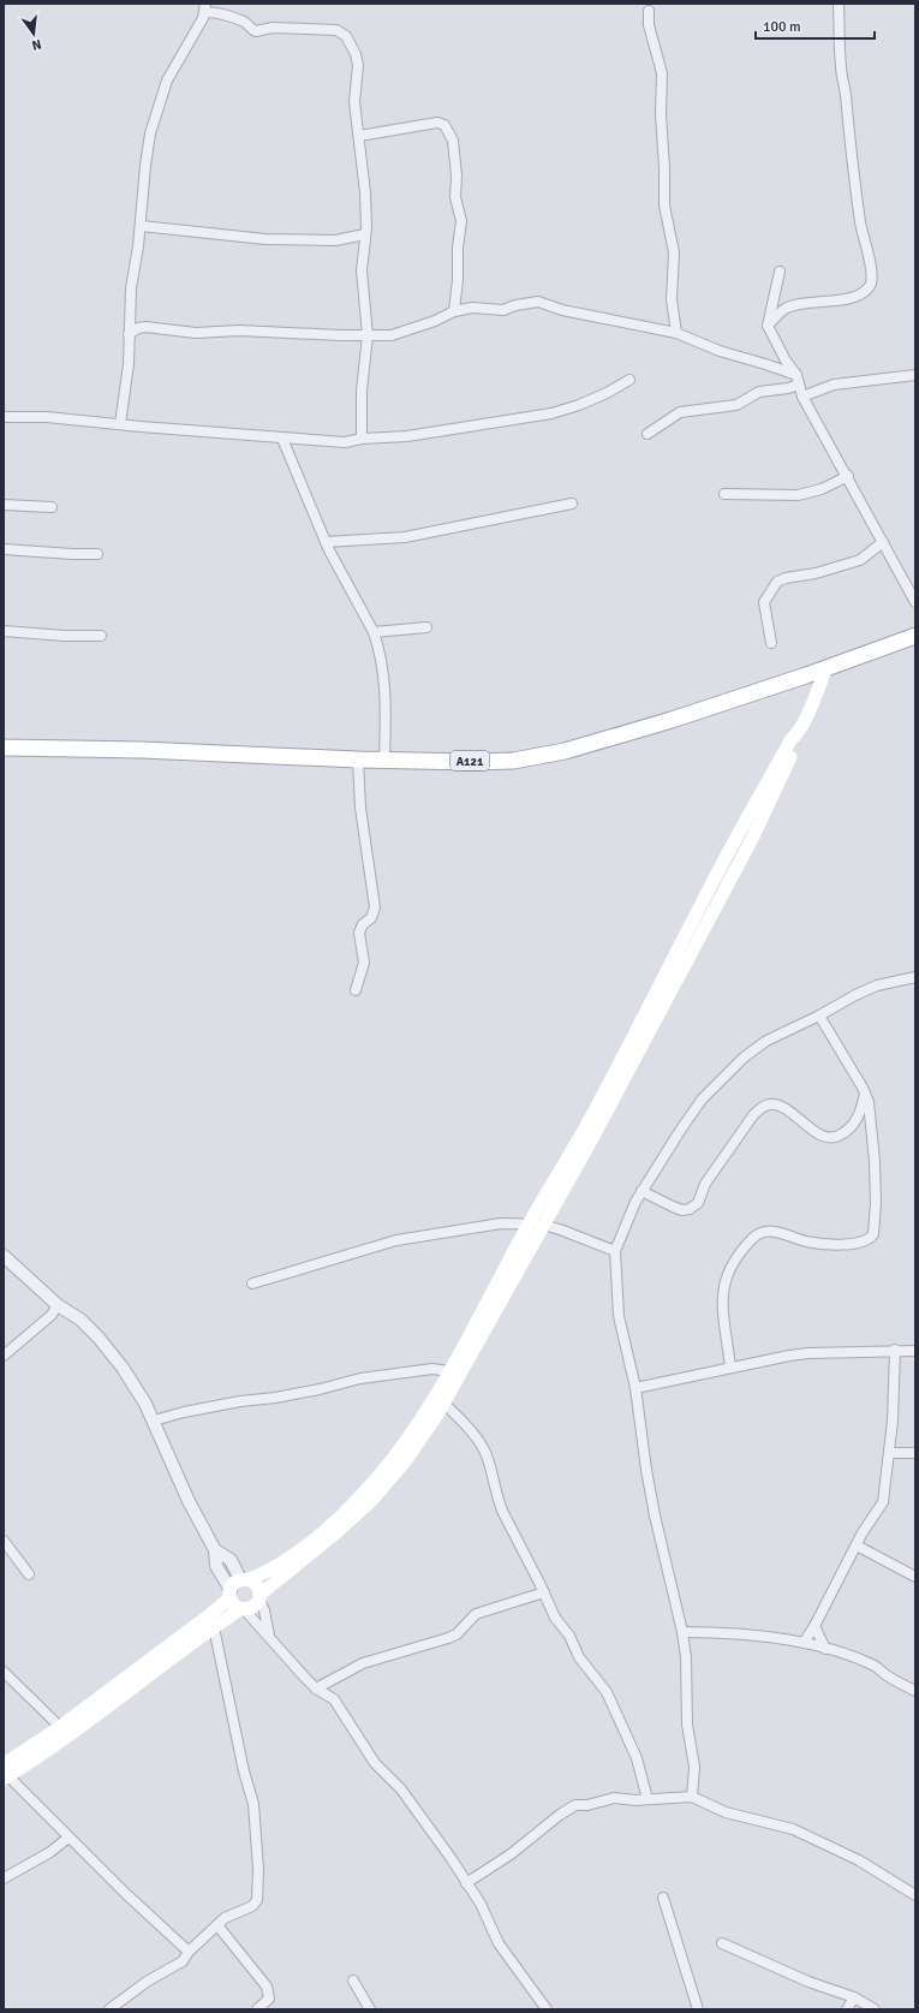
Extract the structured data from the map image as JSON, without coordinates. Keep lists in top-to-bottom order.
{
  "streets": {
    "main road": ["A121"]
  },
  "scale_bar": "100 m",
  "north": "bottom"
}
